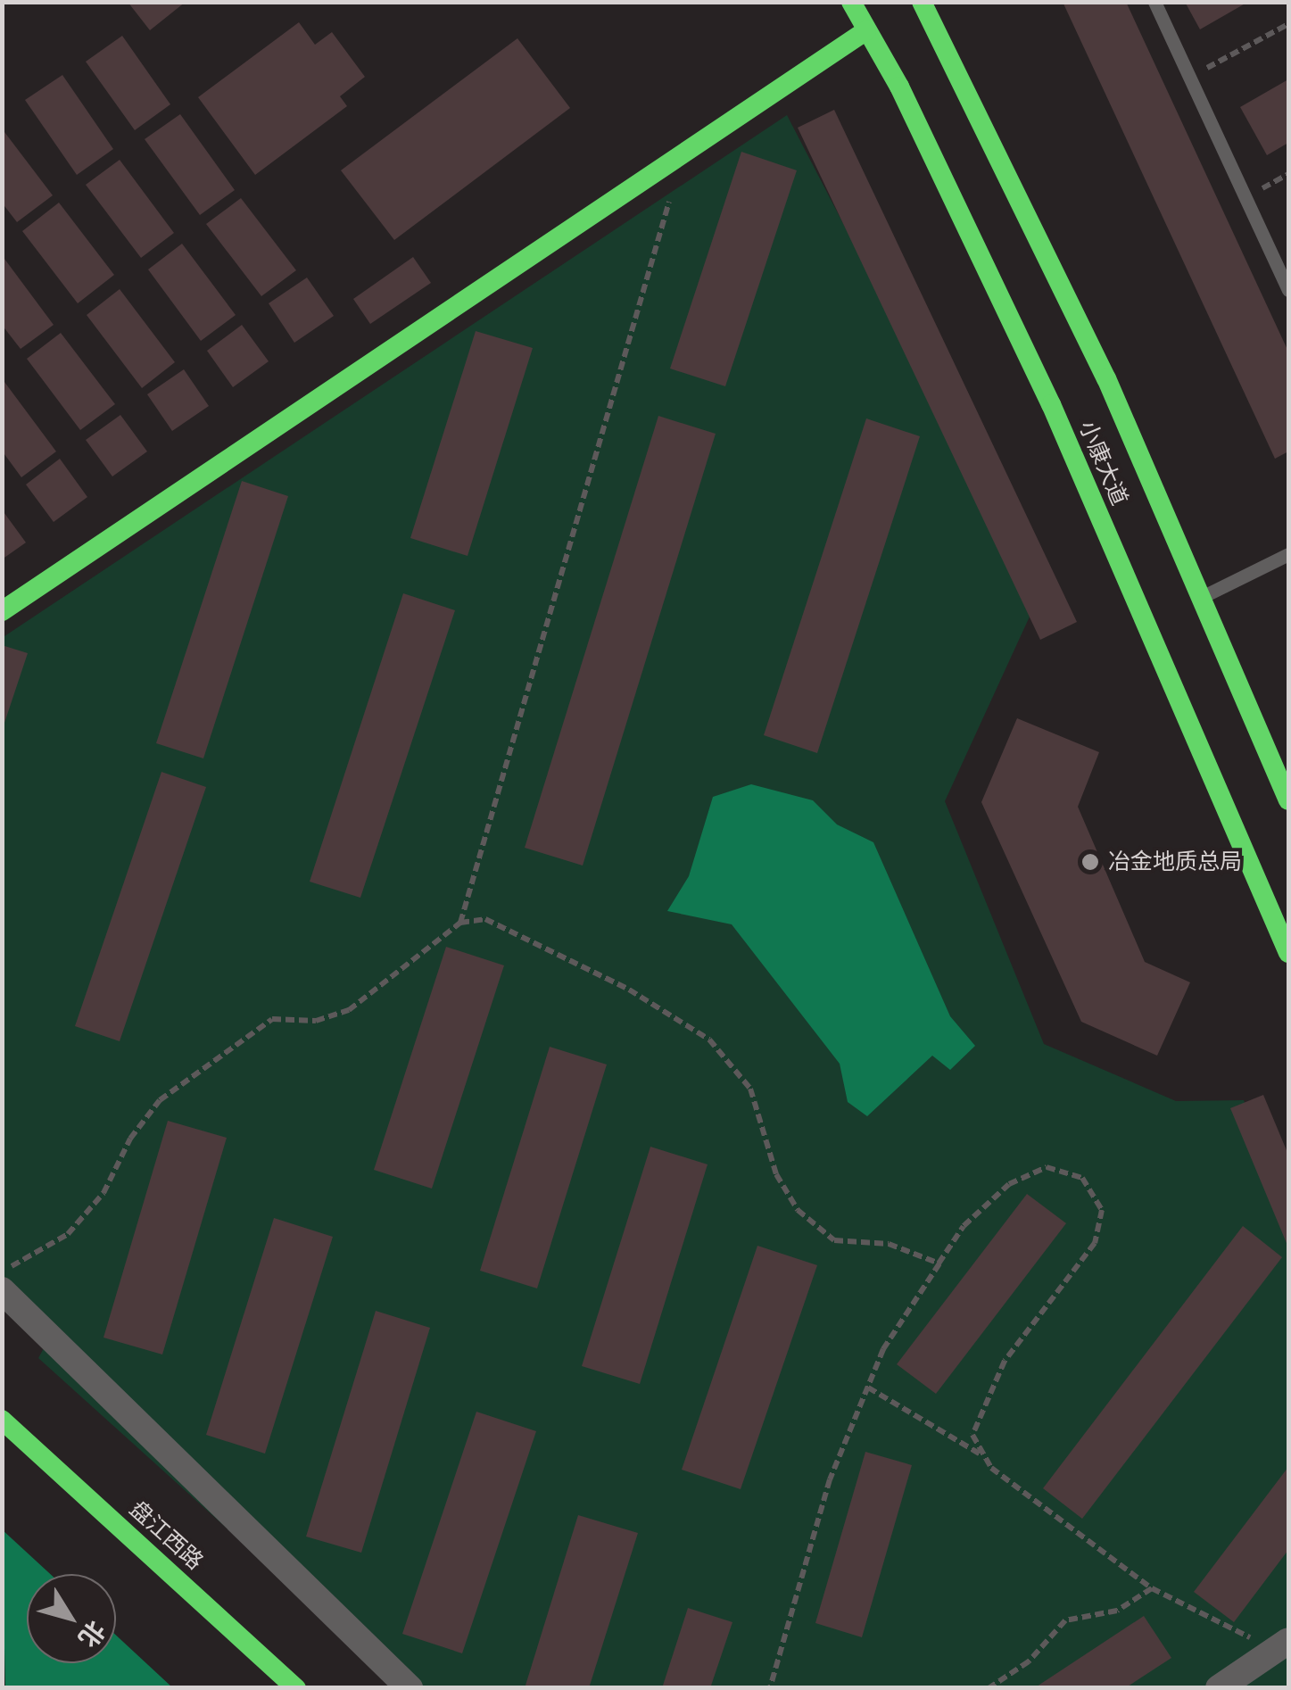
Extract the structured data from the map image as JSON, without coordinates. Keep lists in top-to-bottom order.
{
  "streets": {
    "main road": ["小康大道", "盘江西路"]
  },
  "places": ["冶金地质总局"],
  "north": "bottom right"
}
